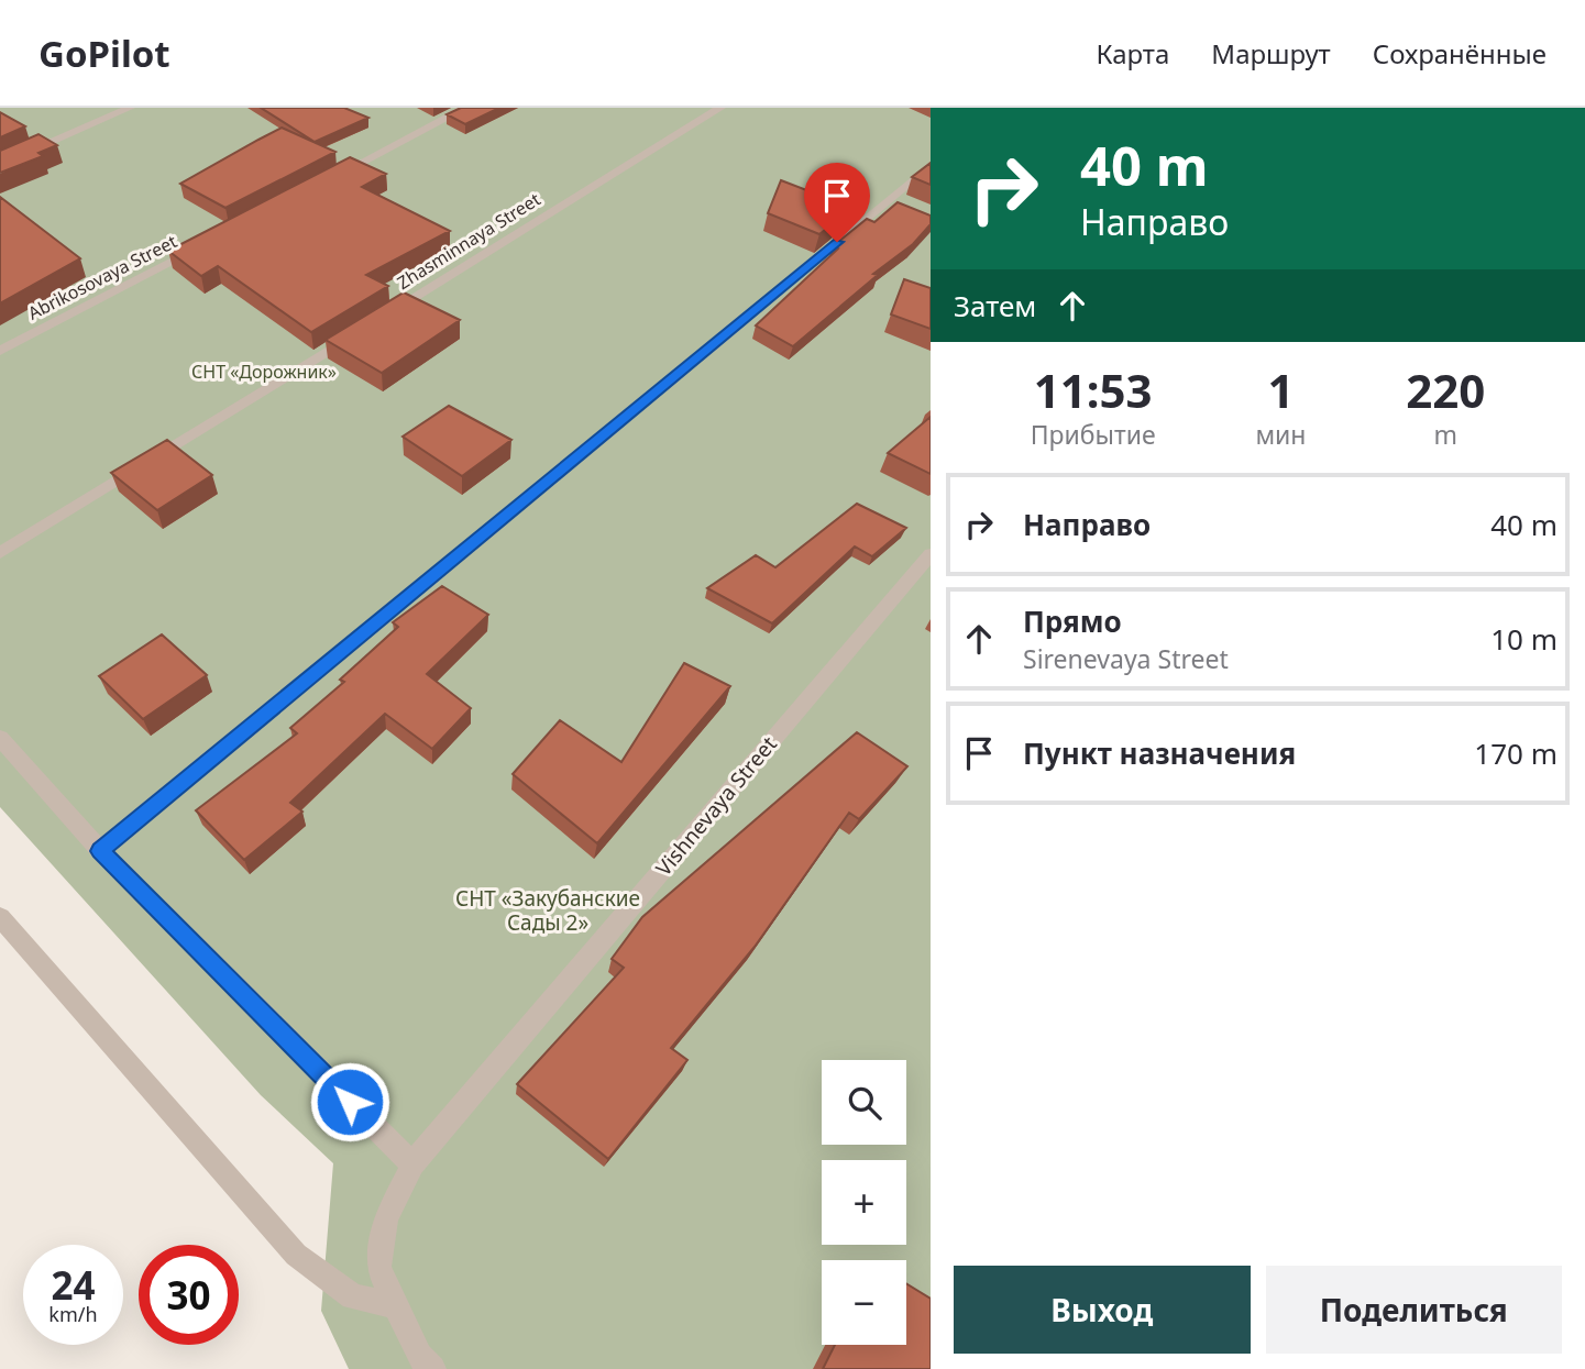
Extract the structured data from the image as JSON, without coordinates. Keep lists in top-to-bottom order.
{
  "streets": {
    "street": ["Zhasminnaya Street", "Abrikosovaya Street", "Vishnevaya Street"]
  },
  "parks": ["СНТ «Дорожник»", "СНТ «Закубанские Сады 2»"],
  "page": {
    "header": "GoPilot",
    "nav": ["Карта", "Маршрут", "Сохранённые"],
    "turn": ["40 m", "Направо"],
    "then": "Затем",
    "eta": [
      "11:53",
      "Прибытие",
      "1",
      "мин",
      "220",
      "m"
    ],
    "list": [
      {
        "name": "Направо",
        "value": "40 m"
      },
      {
        "name": "Прямо",
        "note": "Sirenevaya Street",
        "value": "10 m"
      },
      {
        "name": "Пункт назначения",
        "value": "170 m"
      }
    ],
    "map_buttons": ["+", "−"],
    "speed": "24 km/h",
    "limit": "30",
    "buttons": ["Выход", "Поделиться"]
  }
}
